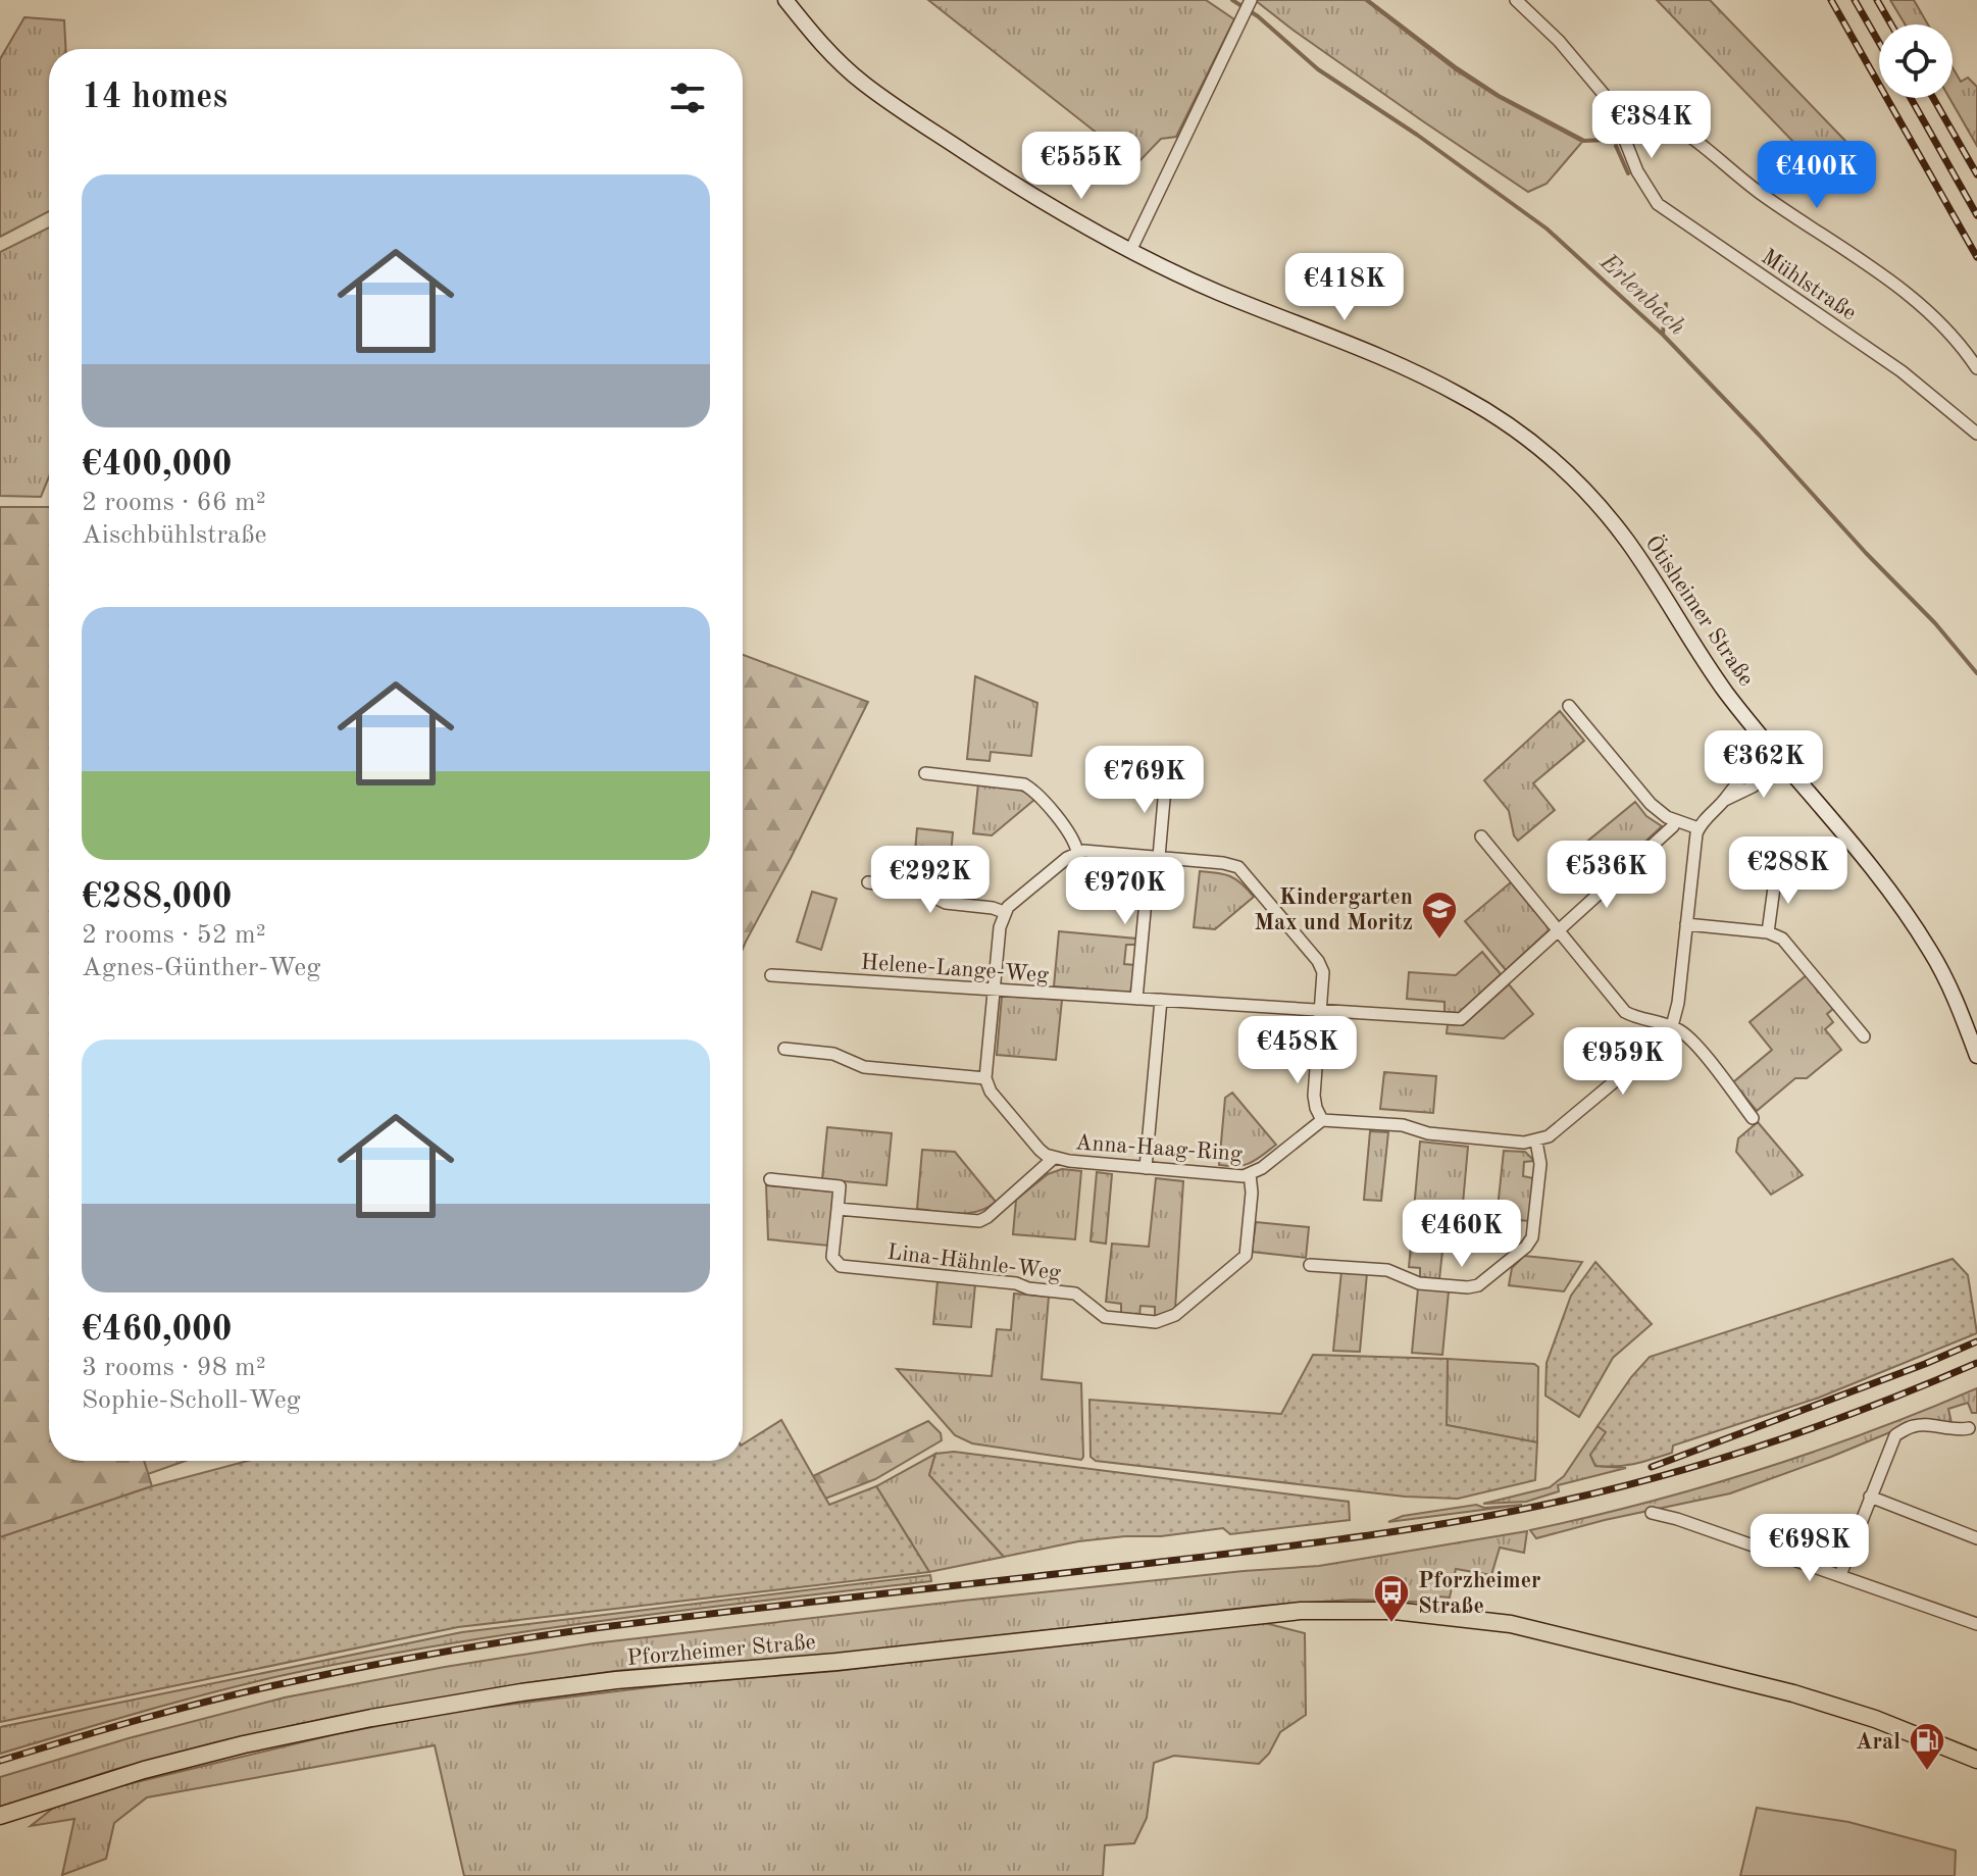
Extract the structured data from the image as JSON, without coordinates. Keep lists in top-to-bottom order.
{
  "streets": {
    "main road": ["Ötisheimer Straße", "Pforzheimer Straße"],
    "street": [
      "Mühlstraße",
      "Helene-Lange-Weg",
      "Anna-Haag-Ring",
      "Lina-Hähnle-Weg"
    ]
  },
  "crossings": [
    ["Anna-Haag-Ring", "Lina-Hähnle-Weg"]
  ],
  "water": ["Erlenbach"],
  "places": {
    "school or university": ["Kindergarten Max und Moritz"],
    "bus stop": ["Pforzheimer Straße"],
    "fuel station": ["Aral"]
  },
  "page": {
    "heading": "14 homes",
    "price": [
      "€384K",
      "€555K",
      "€400K",
      "€418K",
      "€362K",
      "€769K",
      "€288K",
      "€536K",
      "€292K",
      "€970K",
      "€458K",
      "€959K",
      "€460K",
      "€698K"
    ],
    "list": [
      {
        "name": "€400,000",
        "note": "2 rooms · 66 m² · Aischbühlstraße"
      },
      {
        "name": "€288,000",
        "note": "2 rooms · 52 m² · Agnes-Günther-Weg"
      },
      {
        "name": "€460,000",
        "note": "3 rooms · 98 m² · Sophie-Scholl-Weg"
      }
    ]
  }
}
